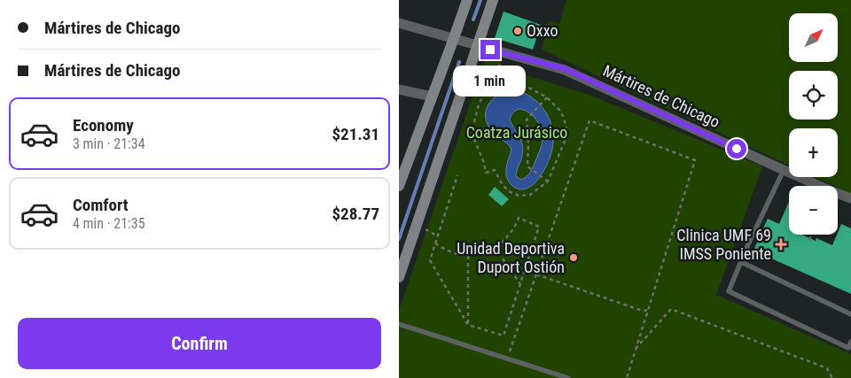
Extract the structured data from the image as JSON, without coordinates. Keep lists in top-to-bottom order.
{
  "streets": {
    "street": ["Mártires de Chicago"]
  },
  "parks": ["Coatza Jurásico"],
  "places": {
    "other": ["Oxxo", "Unidad Deportiva Duport Ostión"],
    "health": ["Clinica UMF 69 IMSS Poniente"]
  },
  "north": "top right",
  "page": {
    "banner": ["Mártires de Chicago", "Mártires de Chicago"],
    "map_buttons": ["+", "−"],
    "bubble": "1 min",
    "list": [
      {
        "name": "Economy",
        "note": "3 min · 21:34",
        "value": "$21.31"
      },
      {
        "name": "Comfort",
        "note": "4 min · 21:35",
        "value": "$28.77"
      }
    ],
    "buttons": "Confirm"
  }
}
